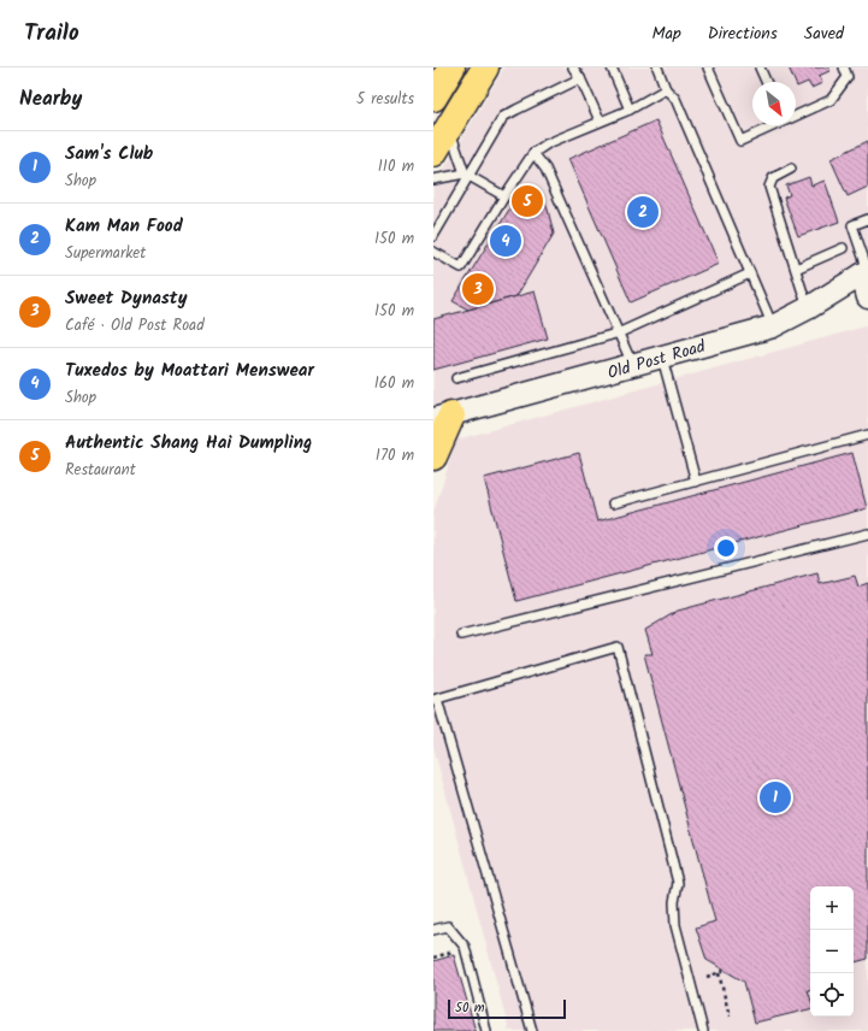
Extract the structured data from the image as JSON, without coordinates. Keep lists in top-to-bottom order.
{
  "streets": {
    "street": ["Old Post Road"]
  },
  "scale_bar": "50 m",
  "north": "bottom right",
  "page": {
    "header": "Trailo",
    "nav": ["Map", "Directions", "Saved"],
    "heading": ["Nearby", "5 results"],
    "list": [
      {
        "mark": "1",
        "name": "Sam's Club",
        "note": "Shop",
        "value": "110 m"
      },
      {
        "mark": "2",
        "name": "Kam Man Food",
        "note": "Supermarket",
        "value": "150 m"
      },
      {
        "mark": "3",
        "name": "Sweet Dynasty",
        "note": "Café · Old Post Road",
        "value": "150 m"
      },
      {
        "mark": "4",
        "name": "Tuxedos by Moattari Menswear",
        "note": "Shop",
        "value": "160 m"
      },
      {
        "mark": "5",
        "name": "Authentic Shang Hai Dumpling",
        "note": "Restaurant",
        "value": "170 m"
      }
    ],
    "pins": [
      "5",
      "2",
      "4",
      "3",
      "1"
    ],
    "map_buttons": ["+", "−"],
    "scale": "50 m"
  }
}
